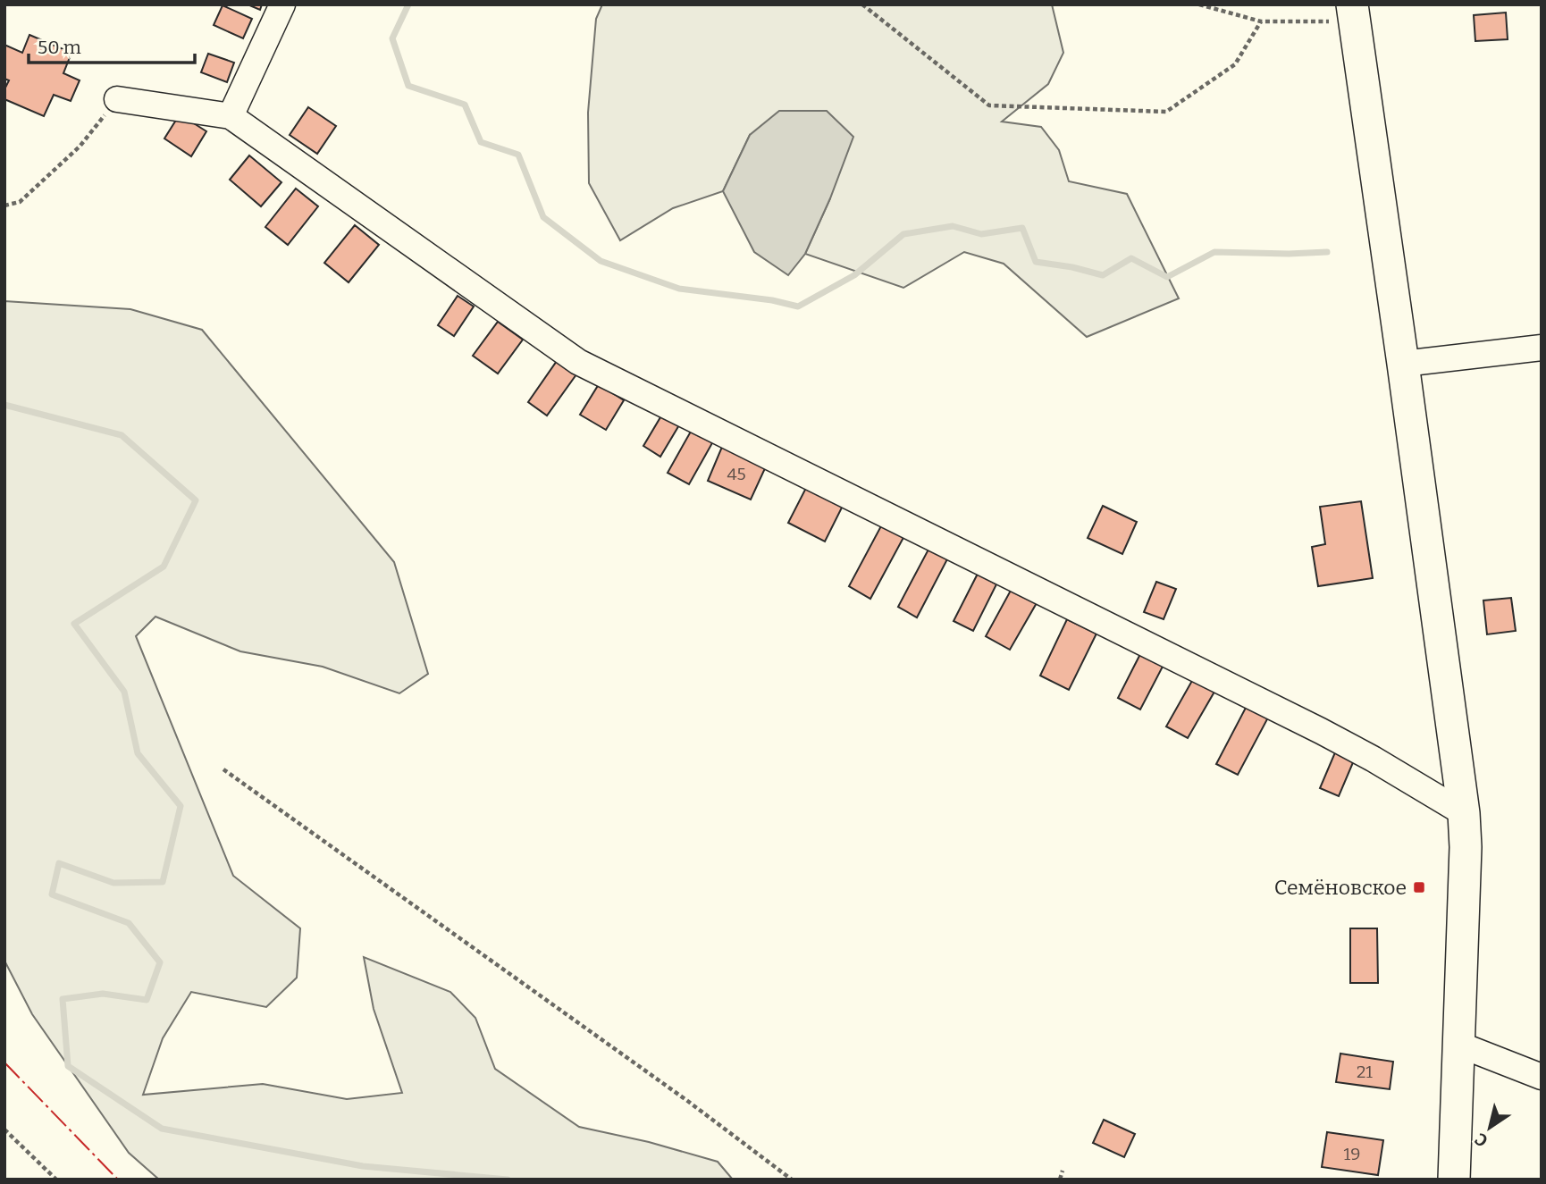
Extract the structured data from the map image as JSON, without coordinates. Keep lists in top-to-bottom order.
{
  "places": {
    "transit": ["Семёновское"]
  },
  "house_numbers": ["45", "21", "19"],
  "scale_bar": "50 m",
  "north": "bottom left"
}
